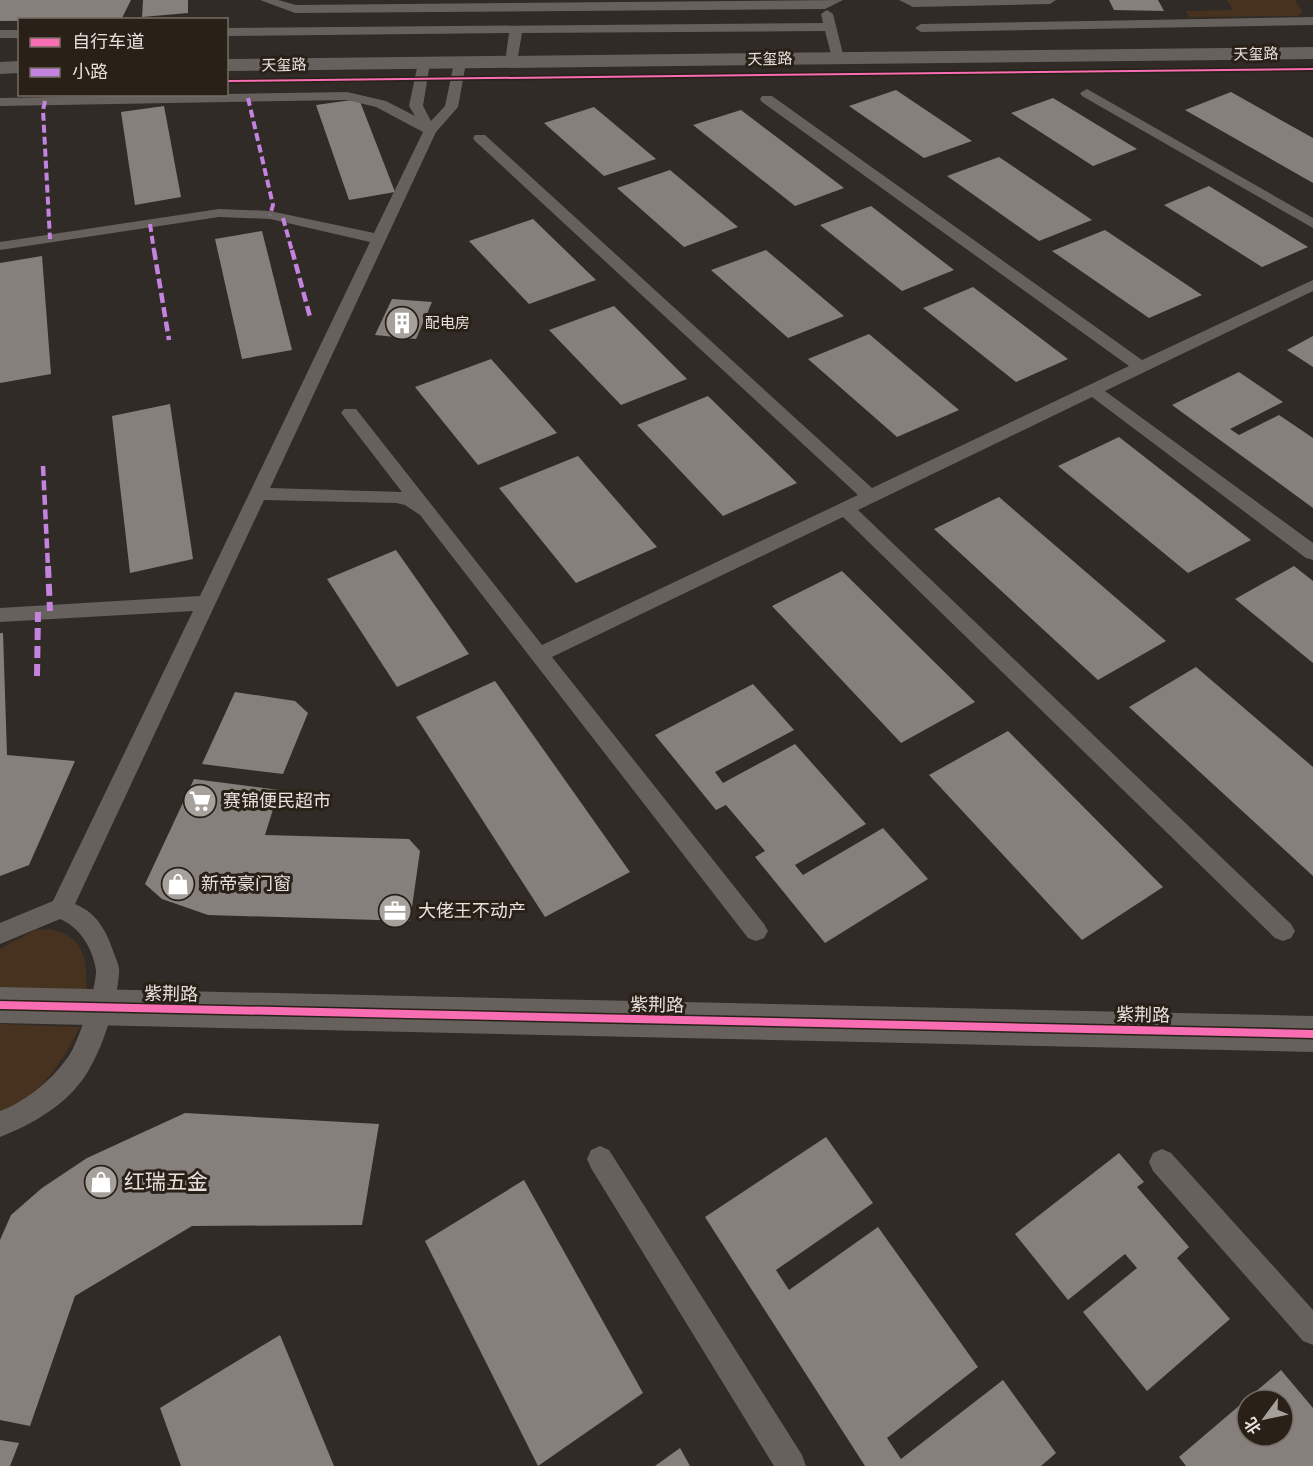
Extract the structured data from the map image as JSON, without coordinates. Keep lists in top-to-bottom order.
{
  "streets": {
    "street": ["天玺路", "紫荆路"]
  },
  "places": {
    "building": ["配电房"],
    "supermarket": ["赛锦便民超市"],
    "shop": ["新帝豪门窗", "红瑞五金"],
    "office": ["大佬王不动产"]
  },
  "legend": ["自行车道", "小路"],
  "north": "bottom left"
}
